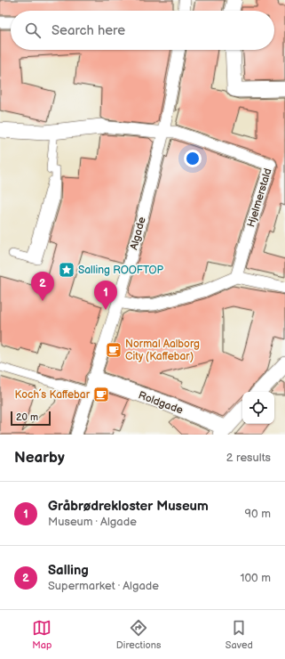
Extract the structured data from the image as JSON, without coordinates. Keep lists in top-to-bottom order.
{
  "streets": {
    "street": ["Hjelmerstald", "Algade", "Roldgade"]
  },
  "crossings": [
    ["Hjelmerstald", "Algade"],
    ["Algade", "Roldgade"]
  ],
  "places": {
    "place": ["Salling ROOFTOP"],
    "cafe": ["Normal Aalborg City (Kaffebar)", "Koch´s Kaffebar"]
  },
  "scale_bar": "20 m",
  "page": {
    "search": "Search here",
    "pins": ["2", "1"],
    "scale": "20 m",
    "heading": ["Nearby", "2 results"],
    "list": [
      {
        "mark": "1",
        "name": "Gråbrødrekloster Museum",
        "note": "Museum · Algade",
        "value": "90 m"
      },
      {
        "mark": "2",
        "name": "Salling",
        "note": "Supermarket · Algade",
        "value": "100 m"
      }
    ],
    "nav": ["Map", "Directions", "Saved"]
  }
}
